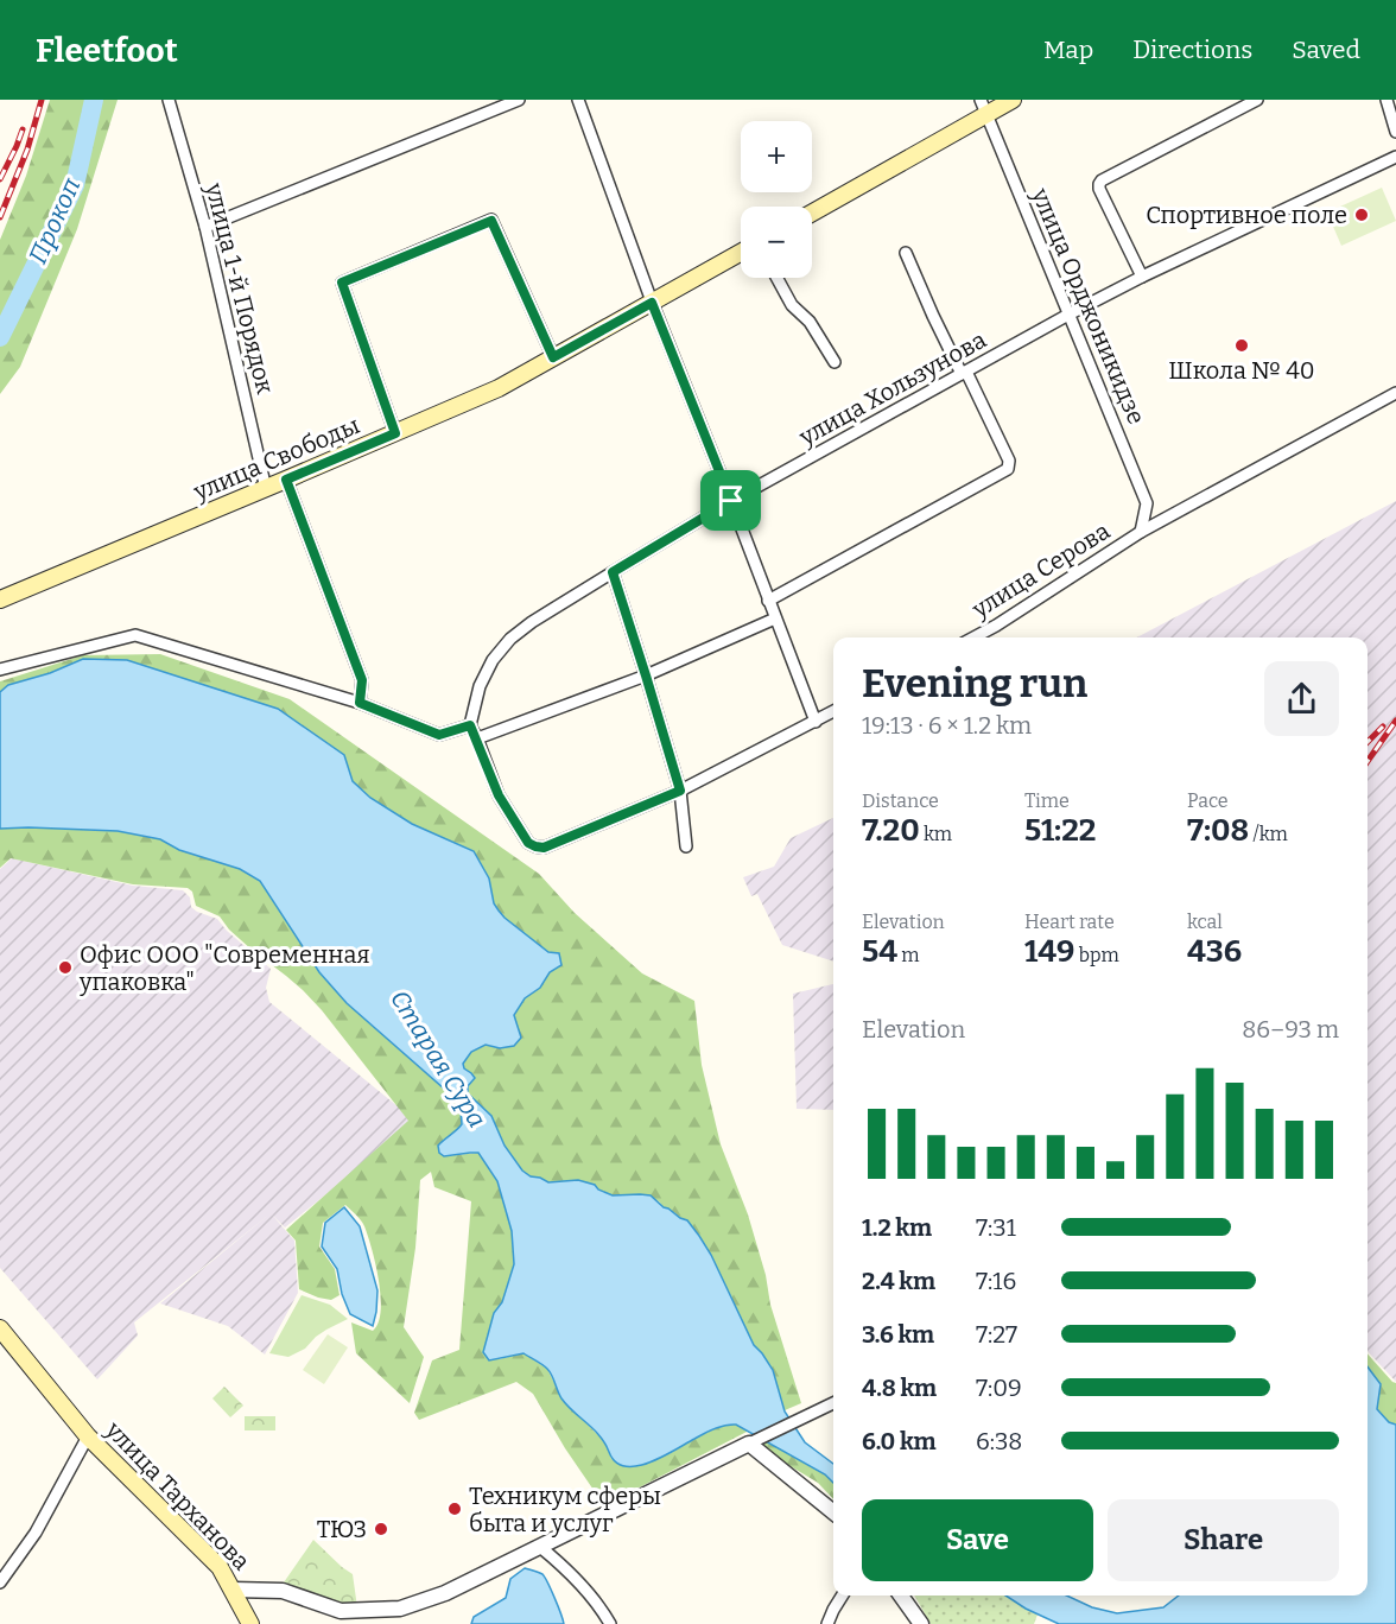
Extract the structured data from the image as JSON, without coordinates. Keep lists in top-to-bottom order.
{
  "streets": {
    "main road": ["улица Свободы", "улица Тарханова"],
    "street": [
      "улица 1-й Порядок",
      "улица Орджоникидзе",
      "улица Хользунова",
      "улица Серова"
    ]
  },
  "crossings": [
    ["улица 1-й Порядок", "улица Свободы"],
    ["улица Орджоникидзе", "улица Хользунова"],
    ["улица Орджоникидзе", "улица Серова"]
  ],
  "water": ["Прокоп", "Старая Сура"],
  "places": [
    "Спортивное поле",
    "Школа № 40",
    "Офис ООО \"Современная упаковка\"",
    "Техникум сферы быта и услуг",
    "ТЮЗ"
  ],
  "page": {
    "header": "Fleetfoot",
    "nav": ["Map", "Directions", "Saved"],
    "map_buttons": ["+", "−"],
    "heading": ["Evening run", "19:13 · 6 × 1.2 km"],
    "stats": [
      ["Distance", "7.20 km"],
      ["Time", "51:22"],
      ["Pace", "7:08 /km"],
      ["Elevation", "54 m"],
      ["Heart rate", "149 bpm"],
      ["kcal", "436"]
    ],
    "chart": ["Elevation", "86–93 m"],
    "list": [
      {
        "name": "1.2 km",
        "note": "7:31"
      },
      {
        "name": "2.4 km",
        "note": "7:16"
      },
      {
        "name": "3.6 km",
        "note": "7:27"
      },
      {
        "name": "4.8 km",
        "note": "7:09"
      },
      {
        "name": "6.0 km",
        "note": "6:38"
      }
    ],
    "buttons": ["Save", "Share"]
  }
}
